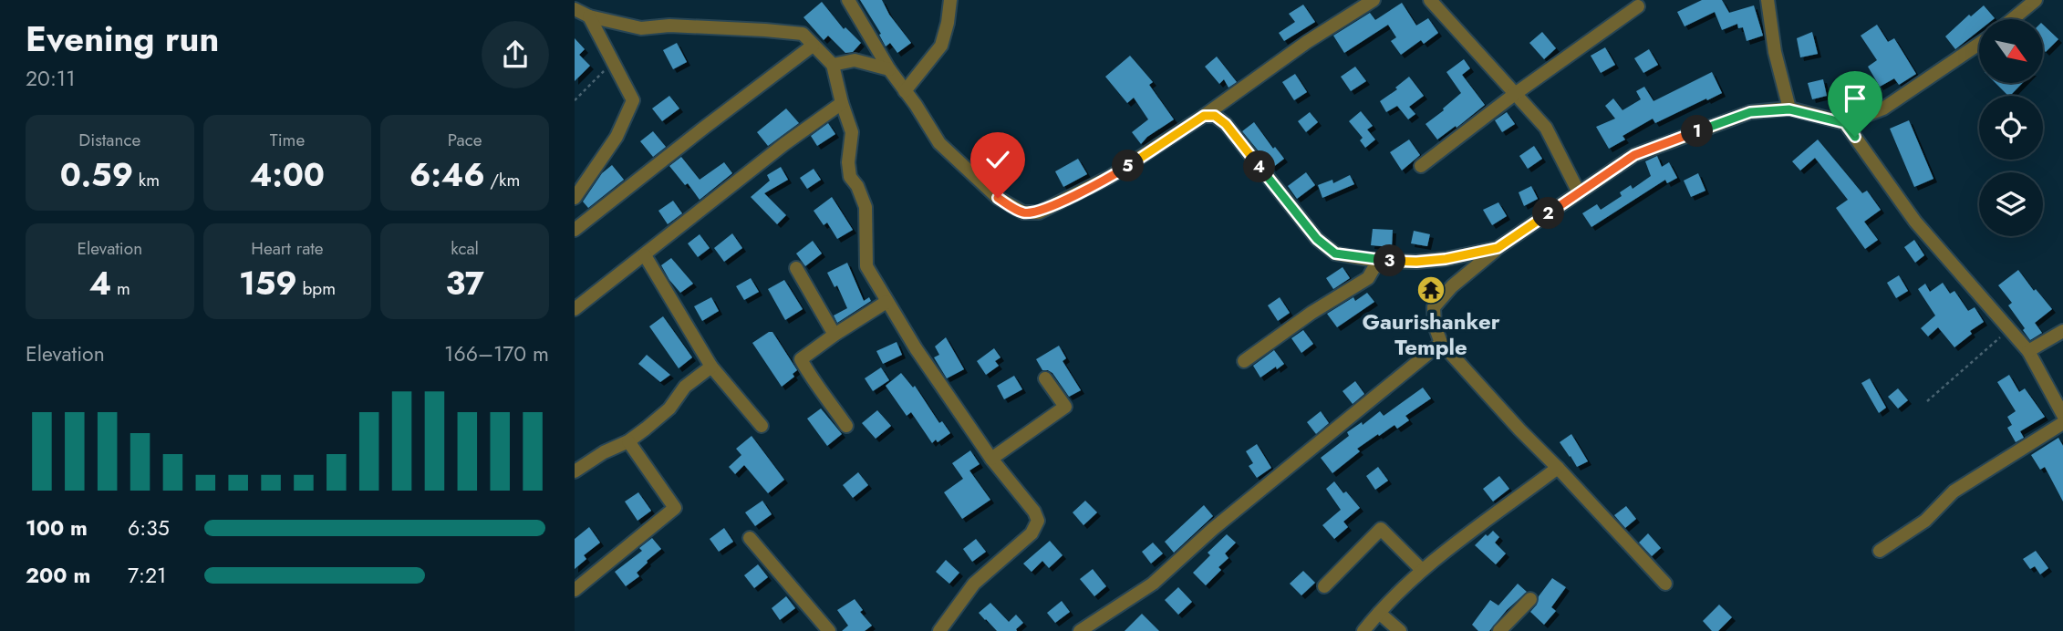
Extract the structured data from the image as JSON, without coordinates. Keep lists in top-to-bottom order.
{
  "places": {
    "temple": ["Gaurishanker Temple"]
  },
  "north": "bottom right",
  "page": {
    "heading": ["Evening run", "20:11"],
    "stats": [
      ["Distance", "0.59 km"],
      ["Time", "4:00"],
      ["Pace", "6:46 /km"],
      ["Elevation", "4 m"],
      ["Heart rate", "159 bpm"],
      ["kcal", "37"]
    ],
    "pins": [
      "1",
      "5",
      "4",
      "2",
      "3"
    ],
    "chart": ["Elevation", "166–170 m"],
    "list": [
      {
        "name": "100 m",
        "note": "6:35"
      },
      {
        "name": "200 m",
        "note": "7:21"
      }
    ]
  }
}
